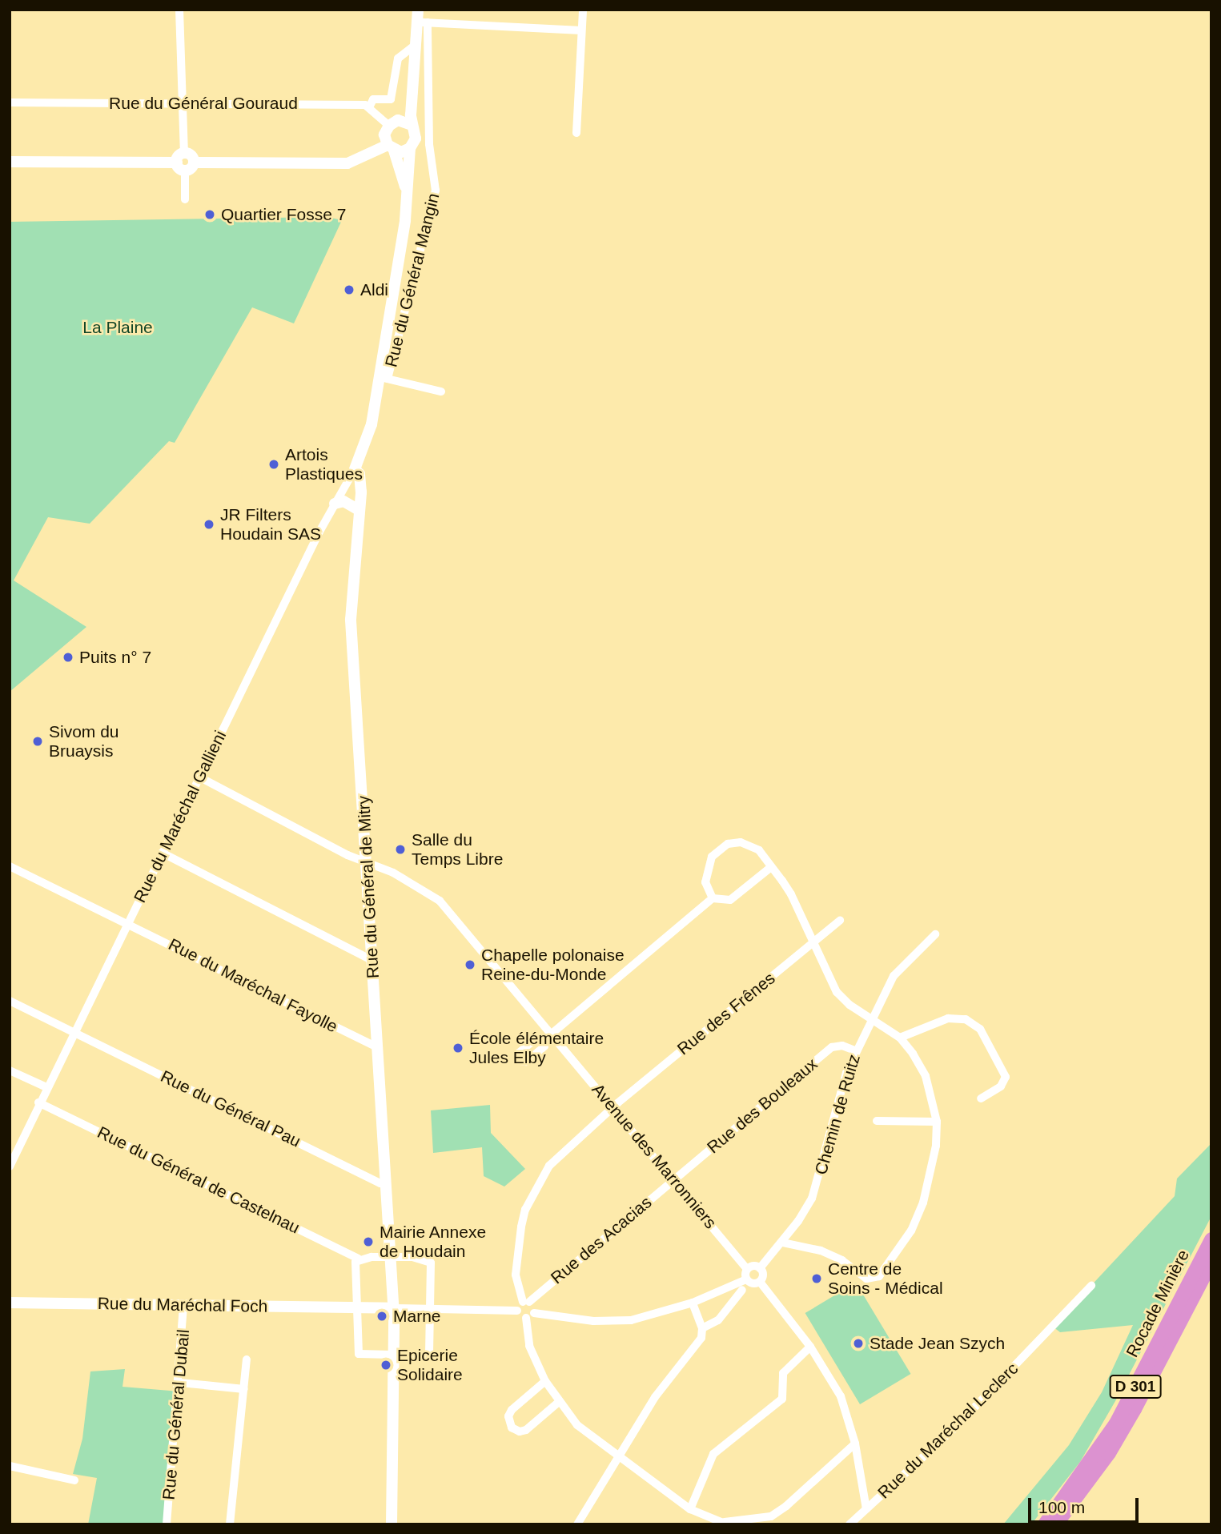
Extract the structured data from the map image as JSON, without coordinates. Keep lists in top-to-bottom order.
{
  "streets": {
    "highway": ["Rocade Minière", "D 301"],
    "street": [
      "Rue du Général Gouraud",
      "Rue du Général Mangin",
      "Rue du Maréchal Gallieni",
      "Rue du Général de Mitry",
      "Rue du Maréchal Fayolle",
      "Rue des Frênes",
      "Rue des Bouleaux",
      "Rue du Général Pau",
      "Chemin de Ruitz",
      "Avenue des Marronniers",
      "Rue du Général de Castelnau",
      "Rue des Acacias",
      "Rue du Maréchal Foch",
      "Rue du Général Dubail",
      "Rue du Maréchal Leclerc"
    ]
  },
  "crossings": [
    ["Rue du Général Mangin", "Rue du Maréchal Gallieni"],
    ["Rue du Général Mangin", "Rue du Général de Mitry"],
    ["Rue du Maréchal Gallieni", "Rue du Général de Mitry"],
    ["Rue du Maréchal Gallieni", "Rue du Maréchal Fayolle"],
    ["Rue du Maréchal Gallieni", "Rue du Général Pau"],
    ["Rue du Maréchal Gallieni", "Avenue des Marronniers"],
    ["Rue du Maréchal Gallieni", "Rue du Général de Castelnau"],
    ["Rue du Général de Mitry", "Rue du Maréchal Fayolle"],
    ["Rue du Général de Mitry", "Rue du Général Pau"],
    ["Rue du Général de Mitry", "Avenue des Marronniers"],
    ["Rue du Général de Mitry", "Rue du Maréchal Foch"],
    ["Rue des Frênes", "Avenue des Marronniers"],
    ["Rue des Frênes", "Rue des Acacias"],
    ["Rue des Bouleaux", "Chemin de Ruitz"],
    ["Rue des Bouleaux", "Avenue des Marronniers"],
    ["Rue des Bouleaux", "Rue des Acacias"],
    ["Chemin de Ruitz", "Avenue des Marronniers"],
    ["Avenue des Marronniers", "Rue des Acacias"],
    ["Rue du Maréchal Foch", "Rue du Général Dubail"]
  ],
  "parks": ["La Plaine"],
  "places": [
    "Quartier Fosse 7",
    "Aldi",
    "Artois Plastiques",
    "JR Filters Houdain SAS",
    "Puits n° 7",
    "Sivom du Bruaysis",
    "Salle du Temps Libre",
    "Chapelle polonaise Reine-du-Monde",
    "École élémentaire Jules Elby",
    "Mairie Annexe de Houdain",
    "Centre de Soins - Médical",
    "Marne",
    "Stade Jean Szych",
    "Epicerie Solidaire"
  ],
  "scale_bar": "100 m"
}
